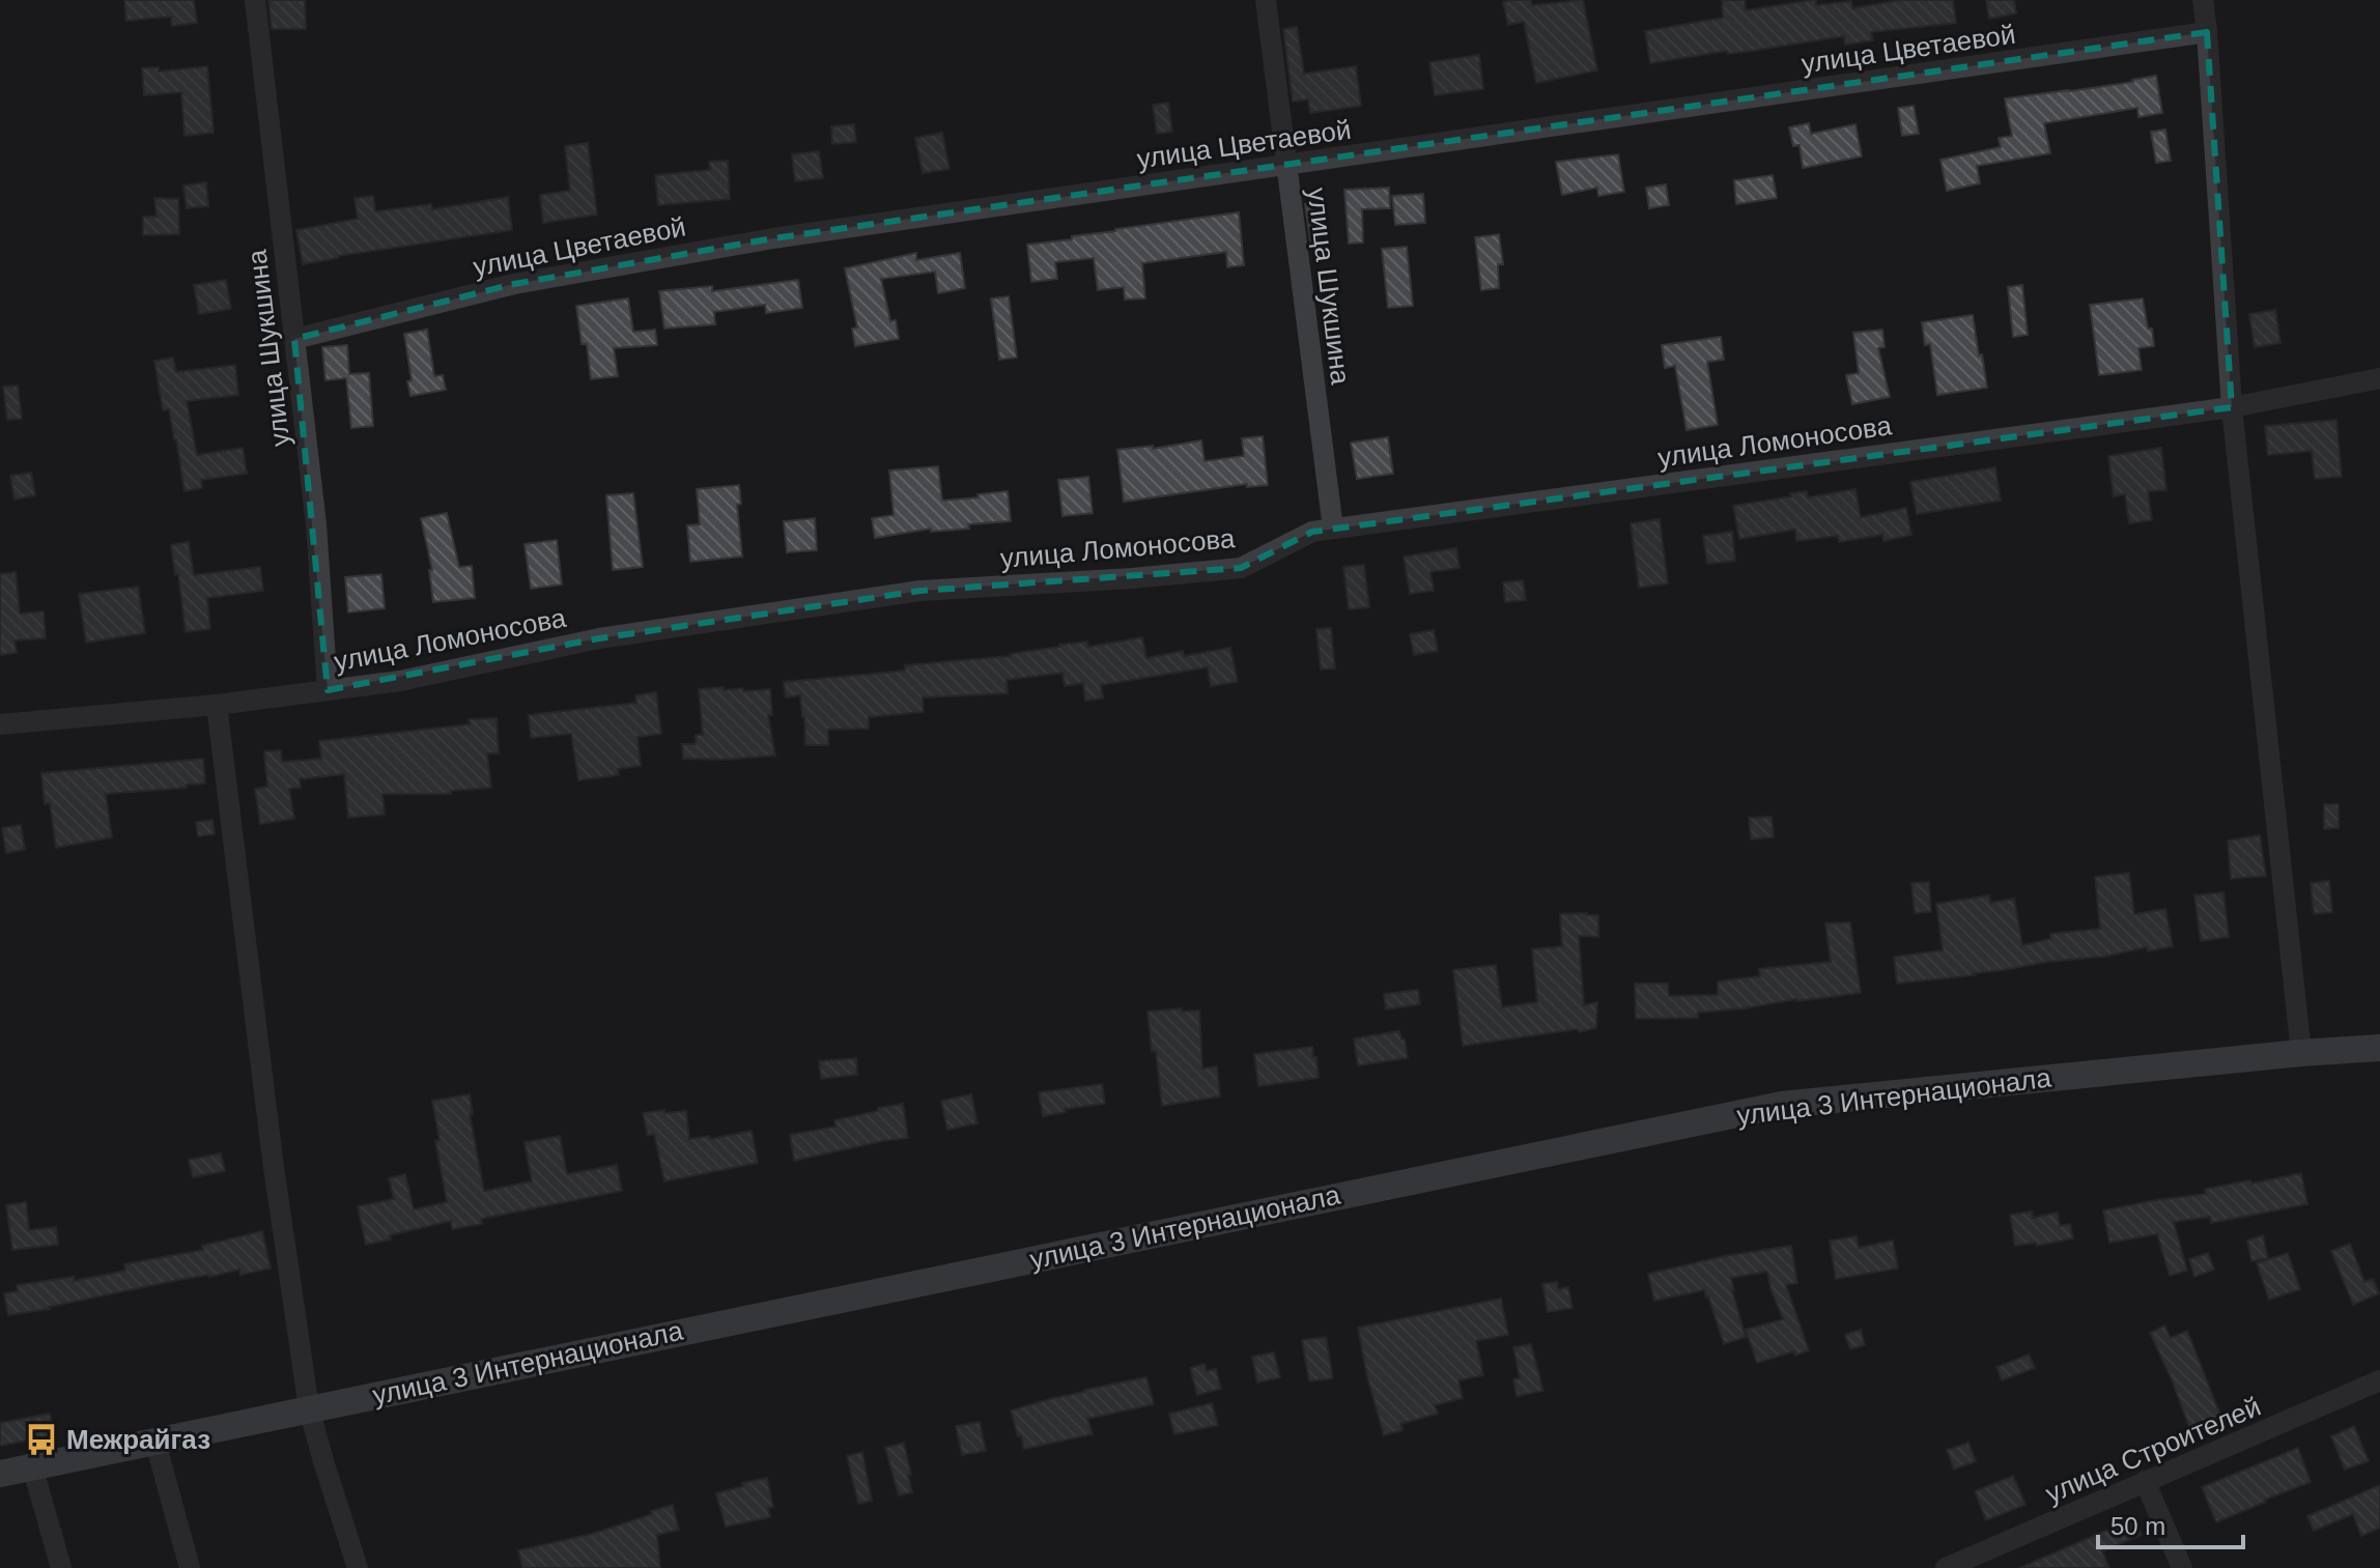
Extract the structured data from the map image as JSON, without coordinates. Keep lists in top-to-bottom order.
{
  "streets": {
    "main road": ["улица 3 Интернационала"],
    "street": [
      "улица Цветаевой",
      "улица Шукшина",
      "улица Ломоносова",
      "улица Строителей"
    ]
  },
  "crossings": [
    ["улица Цветаевой", "улица Шукшина"],
    ["улица Шукшина", "улица Ломоносова"]
  ],
  "places": {
    "bus stop": ["Межрайгаз"]
  },
  "scale_bar": "50 m"
}
